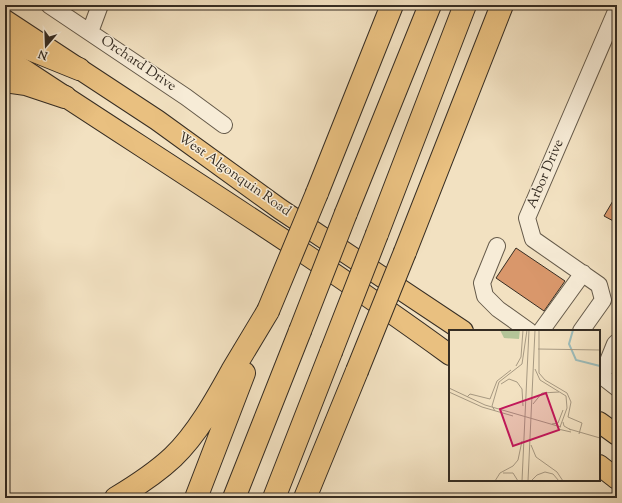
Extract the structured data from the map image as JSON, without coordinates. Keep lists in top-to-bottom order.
{
  "streets": {
    "main road": ["West Algonquin Road"],
    "street": ["Orchard Drive", "Arbor Drive"]
  },
  "north": "bottom"
}
